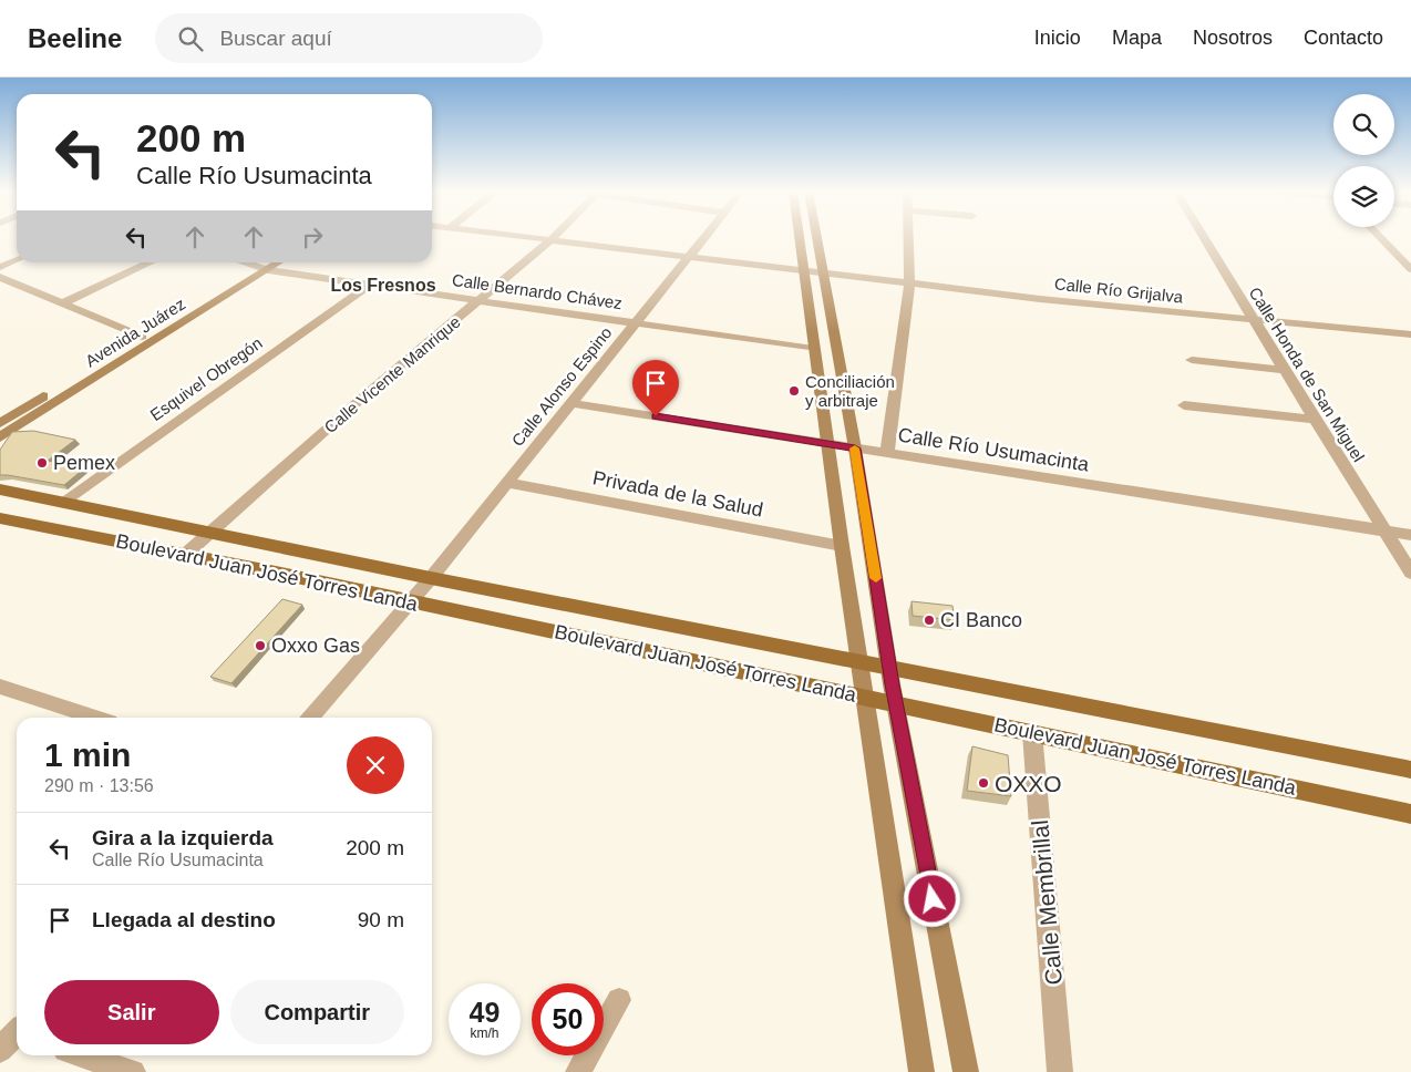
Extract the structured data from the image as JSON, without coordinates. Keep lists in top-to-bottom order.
{
  "streets": {
    "main road": ["Avenida Juárez", "Boulevard Juan José Torres Landa"],
    "street": [
      "Calle Río Grijalva",
      "Calle Bernardo Chávez",
      "Calle Vicente Manrique",
      "Calle Honda de San Miguel",
      "Esquivel Obregón",
      "Calle Alonso Espino",
      "Calle Río Usumacinta",
      "Privada de la Salud",
      "Calle Membrillal"
    ]
  },
  "crossings": [
    ["Calle Río Grijalva", "Calle Vicente Manrique"],
    ["Calle Río Grijalva", "Calle Honda de San Miguel"],
    ["Calle Río Grijalva", "Calle Alonso Espino"],
    ["Calle Bernardo Chávez", "Avenida Juárez"],
    ["Calle Bernardo Chávez", "Calle Vicente Manrique"],
    ["Calle Bernardo Chávez", "Esquivel Obregón"],
    ["Calle Bernardo Chávez", "Calle Alonso Espino"],
    ["Calle Vicente Manrique", "Boulevard Juan José Torres Landa"],
    ["Calle Honda de San Miguel", "Calle Río Usumacinta"],
    ["Esquivel Obregón", "Boulevard Juan José Torres Landa"],
    ["Calle Alonso Espino", "Calle Río Usumacinta"],
    ["Calle Alonso Espino", "Privada de la Salud"],
    ["Calle Alonso Espino", "Boulevard Juan José Torres Landa"],
    ["Boulevard Juan José Torres Landa", "Calle Membrillal"]
  ],
  "districts": ["Los Fresnos"],
  "places": [
    "Conciliación y arbitraje",
    "Pemex",
    "CI Banco",
    "Oxxo Gas",
    "OXXO"
  ],
  "page": {
    "header": "Beeline",
    "search": "Buscar aquí",
    "nav": [
      "Inicio",
      "Mapa",
      "Nosotros",
      "Contacto"
    ],
    "turn": ["200 m", "Calle Río Usumacinta"],
    "heading": ["1 min", "290 m · 13:56"],
    "list": [
      {
        "name": "Gira a la izquierda",
        "note": "Calle Río Usumacinta",
        "value": "200 m"
      },
      {
        "name": "Llegada al destino",
        "value": "90 m"
      }
    ],
    "buttons": ["Salir", "Compartir"],
    "speed": "49 km/h",
    "limit": "50"
  }
}
